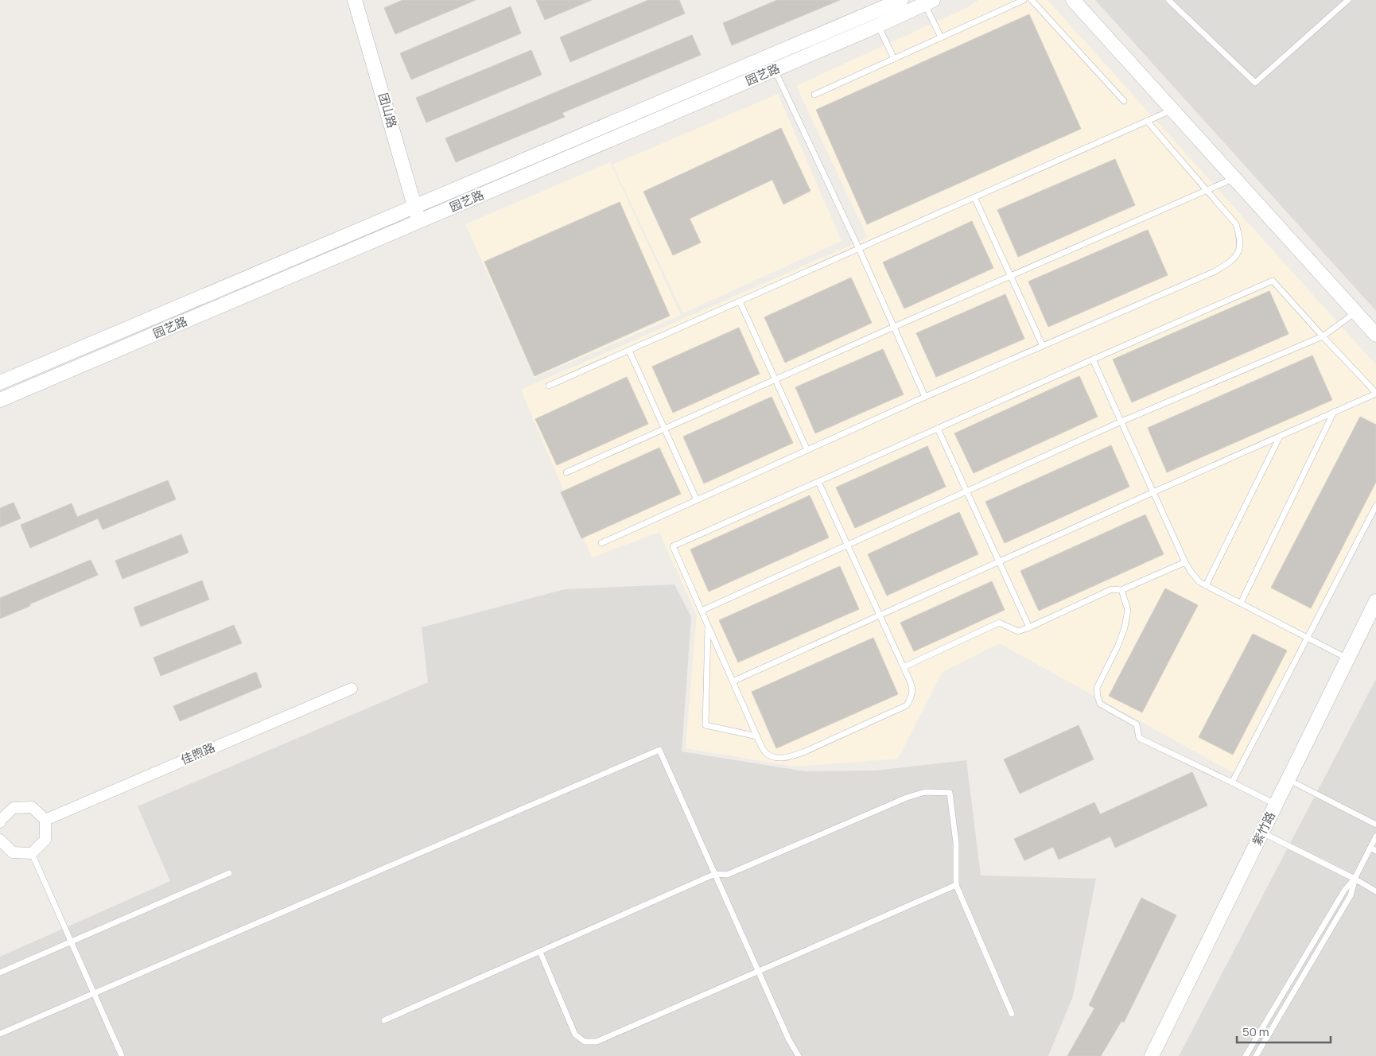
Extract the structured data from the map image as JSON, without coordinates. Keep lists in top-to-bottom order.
{
  "streets": {
    "street": [
      "园艺路",
      "团山路",
      "佳煦路",
      "紫竹路"
    ]
  },
  "crossings": [
    ["园艺路", "团山路"]
  ],
  "scale_bar": "50 m"
}
